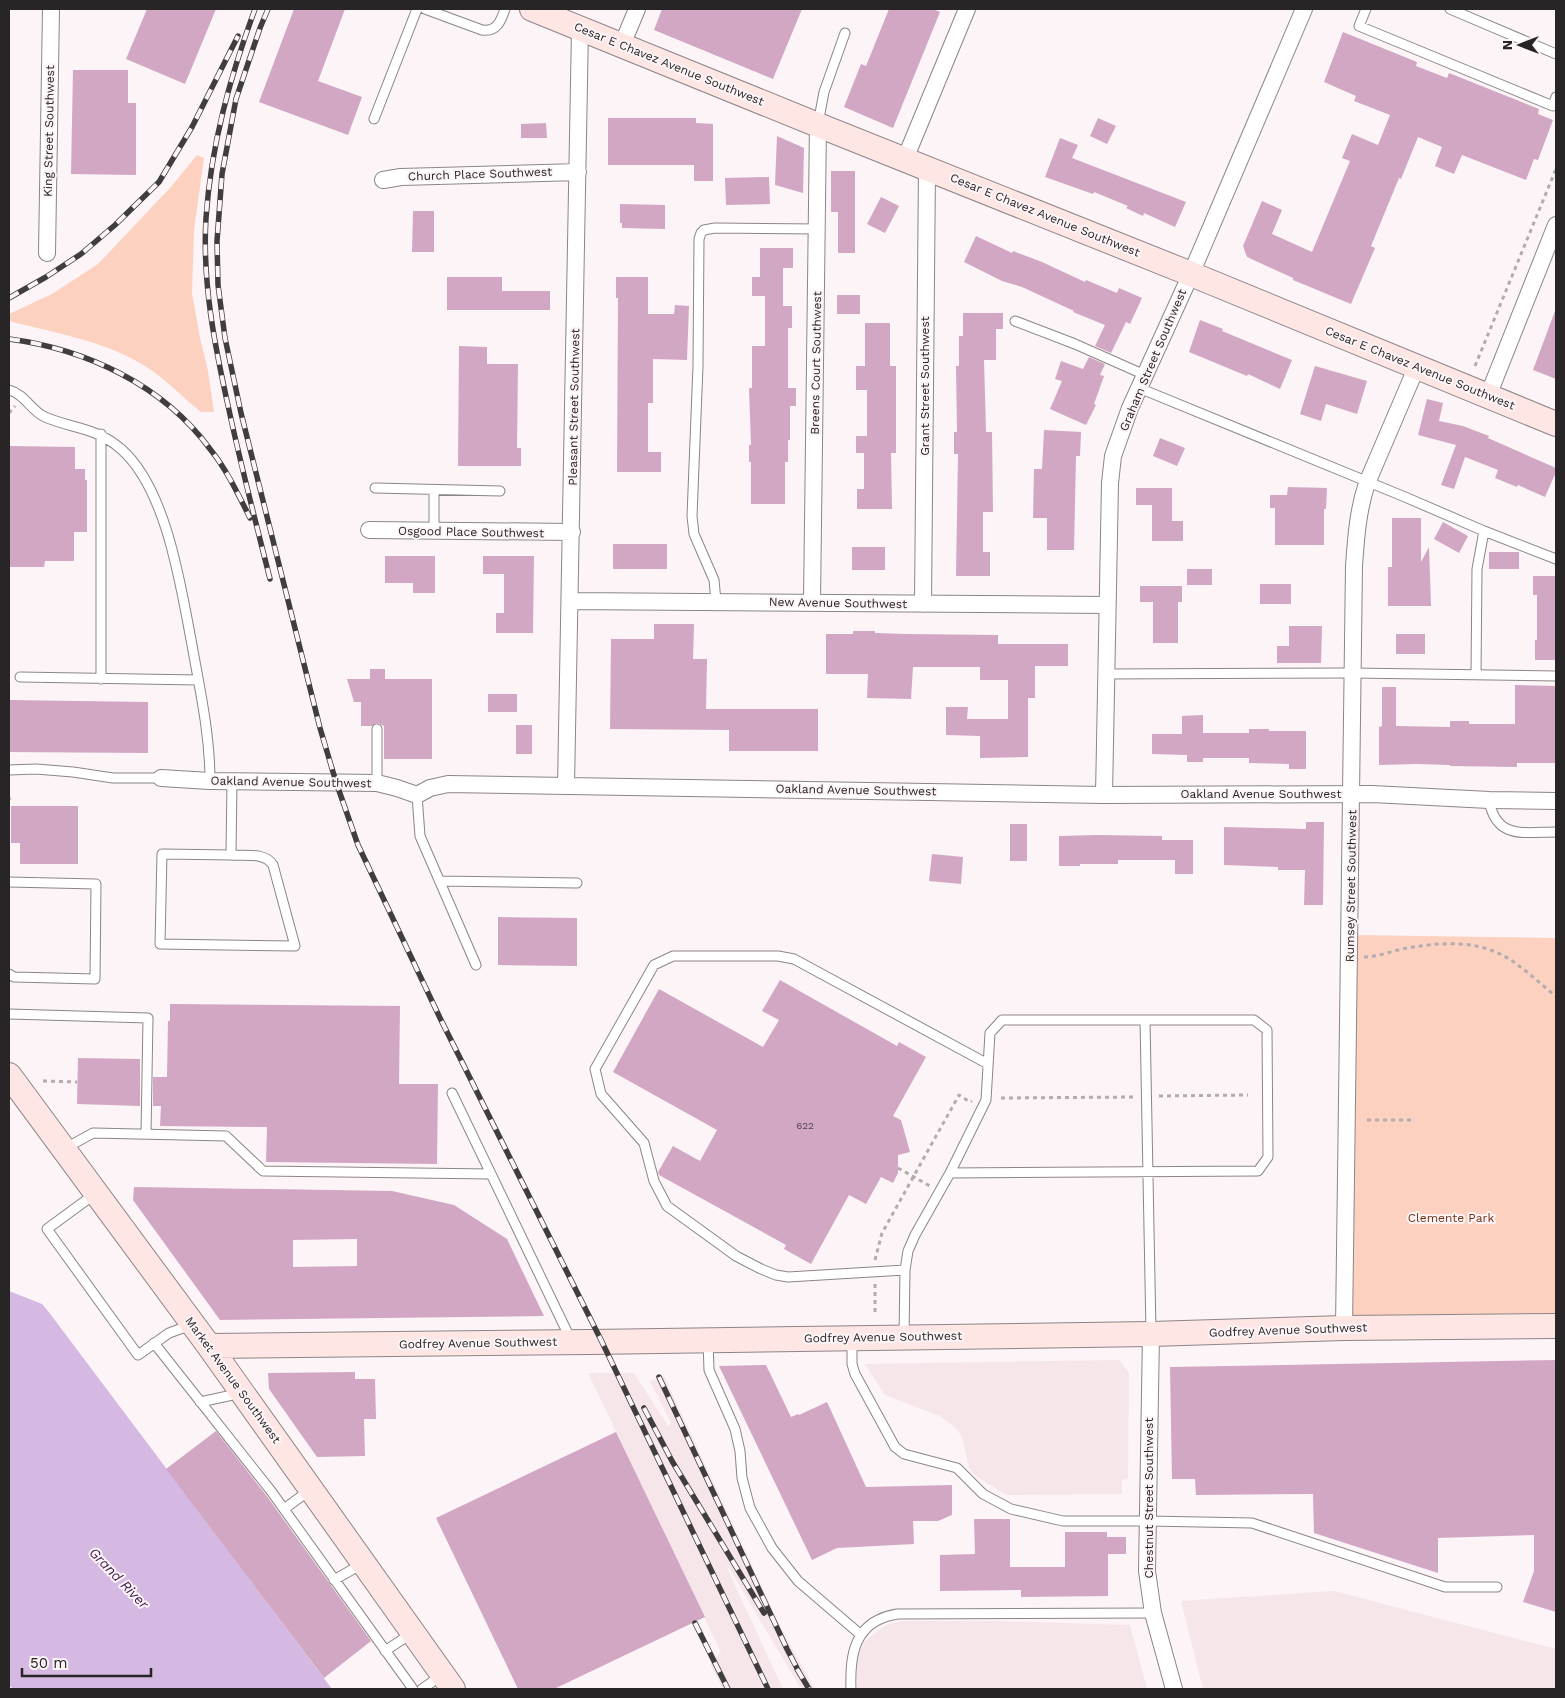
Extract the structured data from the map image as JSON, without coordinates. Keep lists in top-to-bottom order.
{
  "streets": {
    "main road": ["Cesar E Chavez Avenue Southwest", "Godfrey Avenue Southwest", "Market Avenue Southwest"],
    "street": [
      "King Street Southwest",
      "Church Place Southwest",
      "Graham Street Southwest",
      "Breens Court Southwest",
      "Grant Street Southwest",
      "Pleasant Street Southwest",
      "Osgood Place Southwest",
      "New Avenue Southwest",
      "Oakland Avenue Southwest",
      "Rumsey Street Southwest",
      "Chestnut Street Southwest"
    ]
  },
  "crossings": [
    ["Cesar E Chavez Avenue Southwest", "Graham Street Southwest"],
    ["Cesar E Chavez Avenue Southwest", "Breens Court Southwest"],
    ["Cesar E Chavez Avenue Southwest", "Grant Street Southwest"],
    ["Cesar E Chavez Avenue Southwest", "Pleasant Street Southwest"],
    ["Cesar E Chavez Avenue Southwest", "Rumsey Street Southwest"],
    ["Church Place Southwest", "Pleasant Street Southwest"],
    ["Graham Street Southwest", "New Avenue Southwest"],
    ["Graham Street Southwest", "Oakland Avenue Southwest"],
    ["Breens Court Southwest", "New Avenue Southwest"],
    ["Grant Street Southwest", "New Avenue Southwest"],
    ["Pleasant Street Southwest", "Osgood Place Southwest"],
    ["Pleasant Street Southwest", "New Avenue Southwest"],
    ["Pleasant Street Southwest", "Oakland Avenue Southwest"],
    ["Oakland Avenue Southwest", "Rumsey Street Southwest"],
    ["Rumsey Street Southwest", "Godfrey Avenue Southwest"],
    ["Godfrey Avenue Southwest", "Market Avenue Southwest"],
    ["Godfrey Avenue Southwest", "Chestnut Street Southwest"]
  ],
  "water": ["Grand River"],
  "parks": ["Clemente Park"],
  "house_numbers": ["622"],
  "scale_bar": "50 m",
  "north": "left"
}
